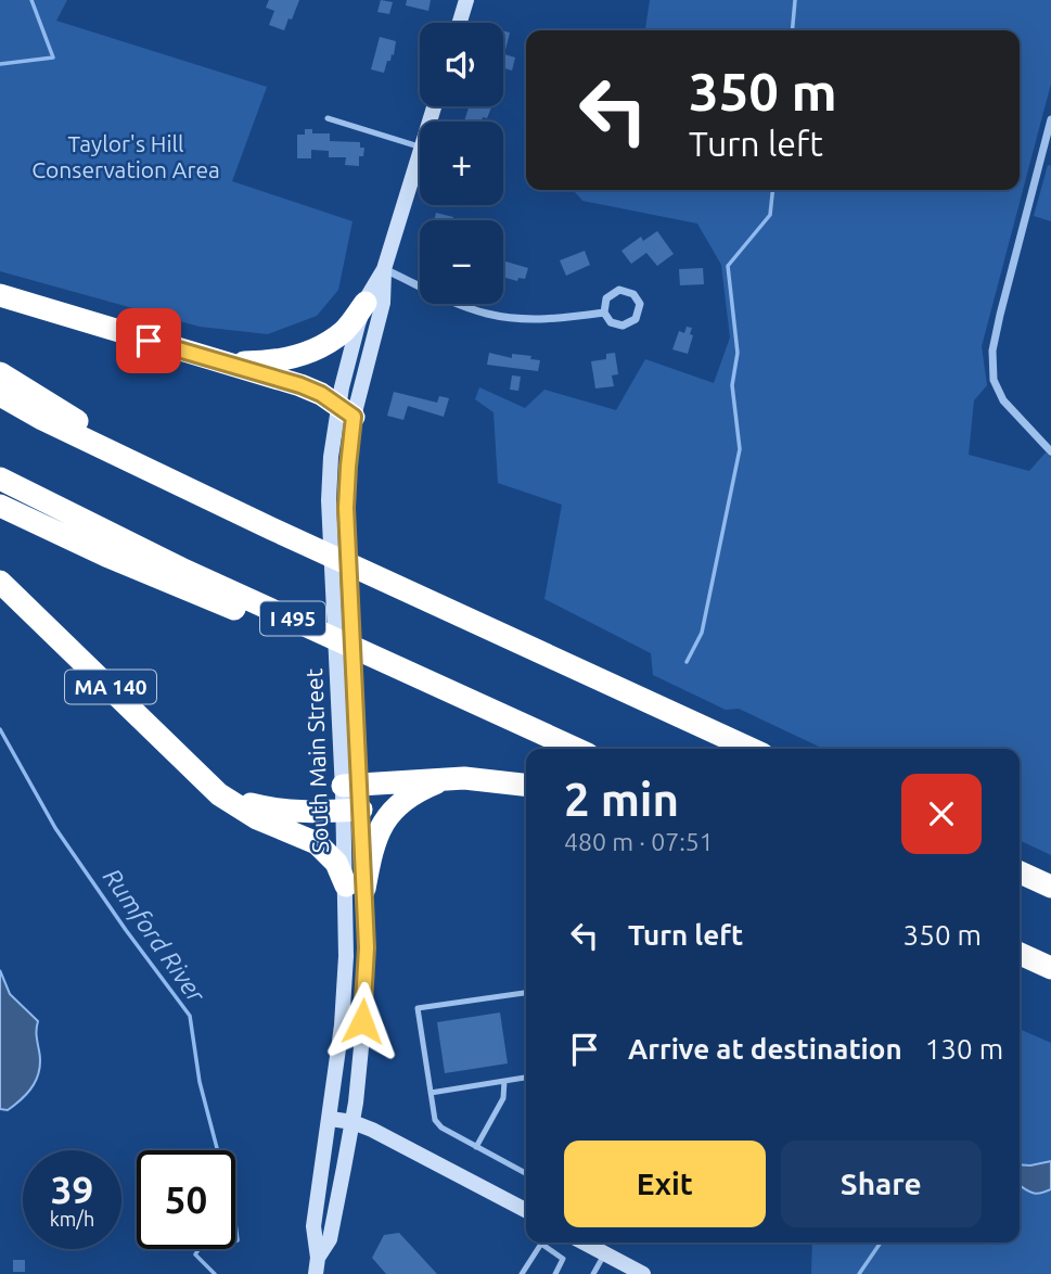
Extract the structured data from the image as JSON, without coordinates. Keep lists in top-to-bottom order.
{
  "streets": {
    "highway": ["I 495", "MA 140"],
    "main road": ["South Main Street"]
  },
  "crossings": [
    ["MA 140", "South Main Street"]
  ],
  "water": ["Rumford River"],
  "parks": ["Taylor's Hill Conservation Area"],
  "page": {
    "map_buttons": ["+", "−"],
    "turn": ["350 m", "Turn left"],
    "heading": ["2 min", "480 m · 07:51"],
    "list": [
      {
        "name": "Turn left",
        "value": "350 m"
      },
      {
        "name": "Arrive at destination",
        "value": "130 m"
      }
    ],
    "buttons": ["Exit", "Share"],
    "speed": "39 km/h",
    "limit": "50"
  }
}
